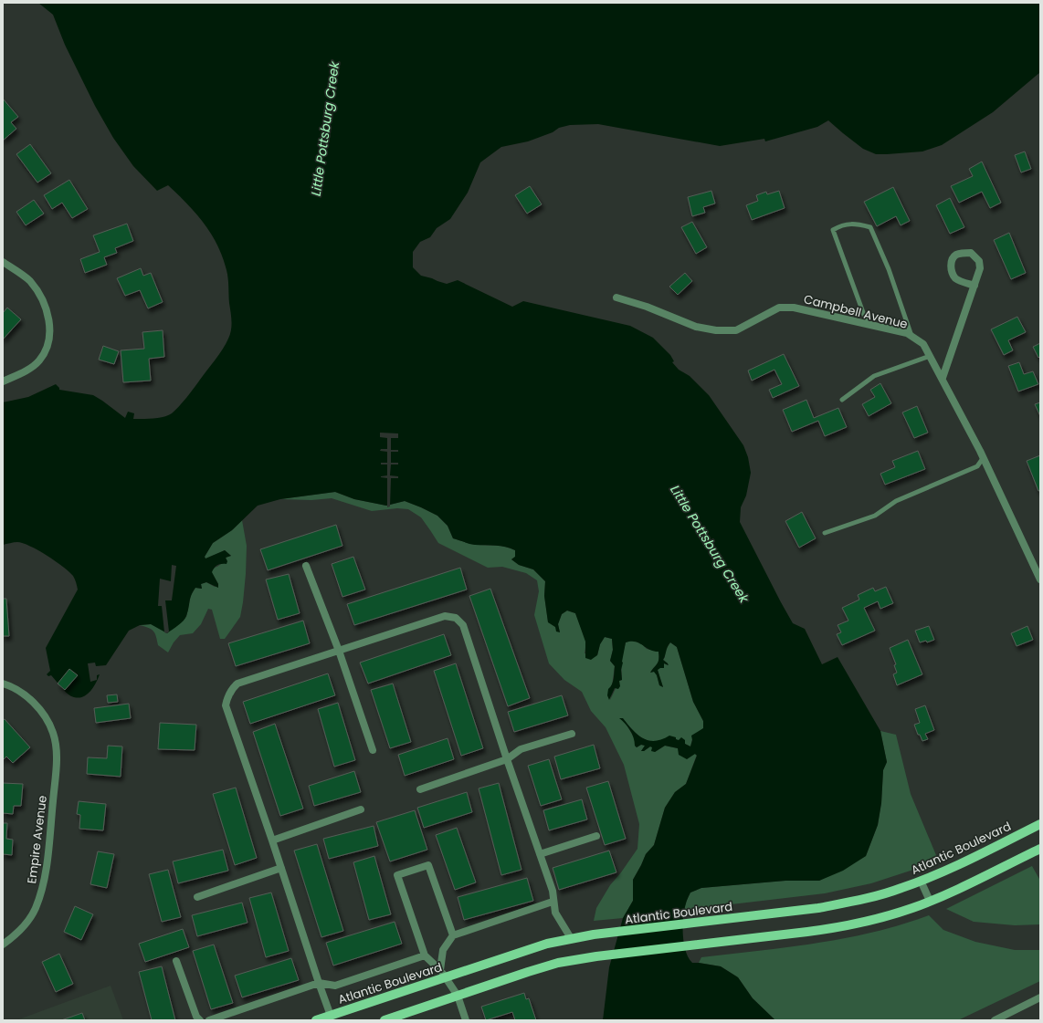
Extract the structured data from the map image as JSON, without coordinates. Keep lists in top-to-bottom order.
{
  "streets": {
    "main road": ["Atlantic Boulevard"],
    "street": ["Campbell Avenue", "Empire Avenue"]
  },
  "water": ["Little Pottsburg Creek"]
}
